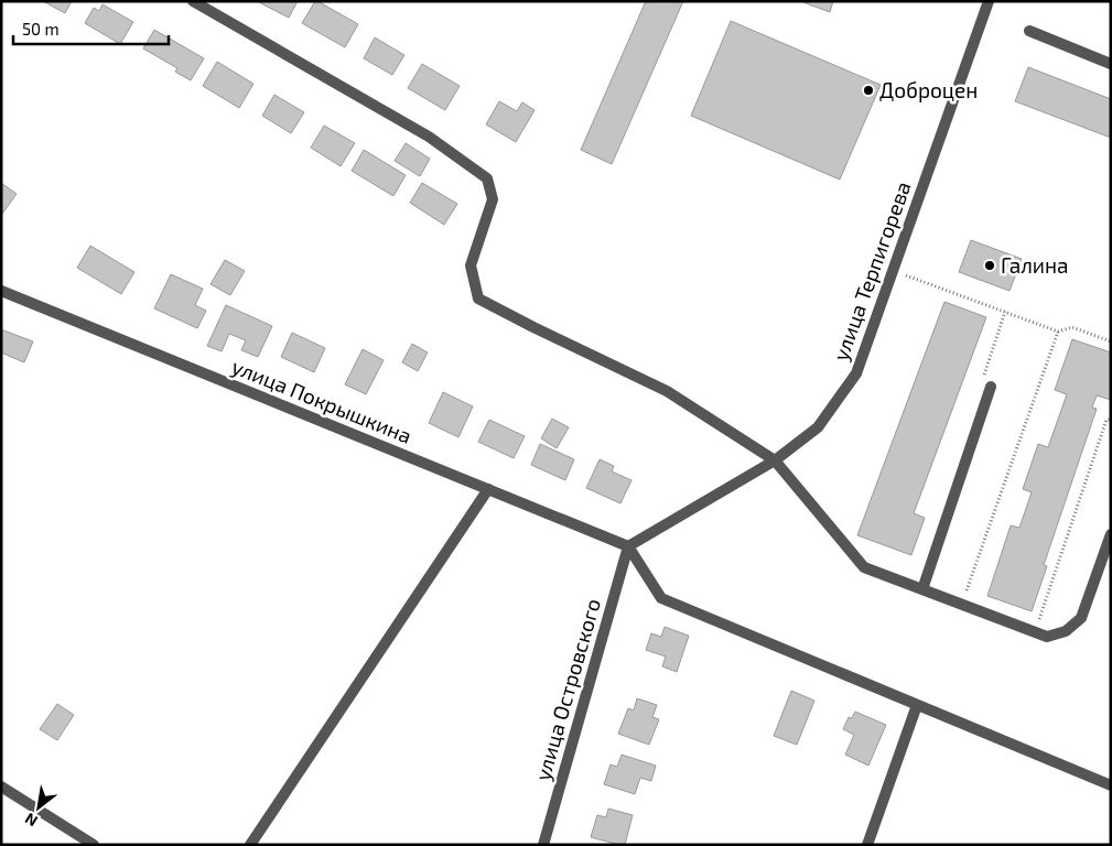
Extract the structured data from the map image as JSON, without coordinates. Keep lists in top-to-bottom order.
{
  "streets": {
    "street": ["улица Терпигорева", "улица Покрышкина", "улица Островского"]
  },
  "crossings": [
    ["улица Терпигорева", "улица Покрышкина"],
    ["улица Терпигорева", "улица Островского"],
    ["улица Покрышкина", "улица Островского"]
  ],
  "places": ["Доброцен", "Галина"],
  "scale_bar": "50 m",
  "north": "bottom left"
}
